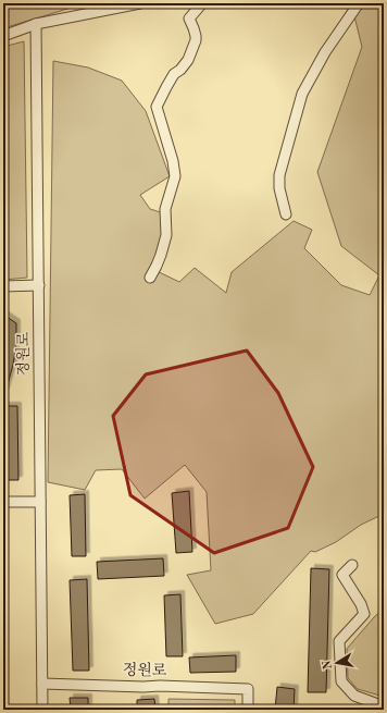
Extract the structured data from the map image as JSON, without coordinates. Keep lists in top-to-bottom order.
{
  "streets": {
    "street": ["정원로"]
  },
  "north": "left"
}
